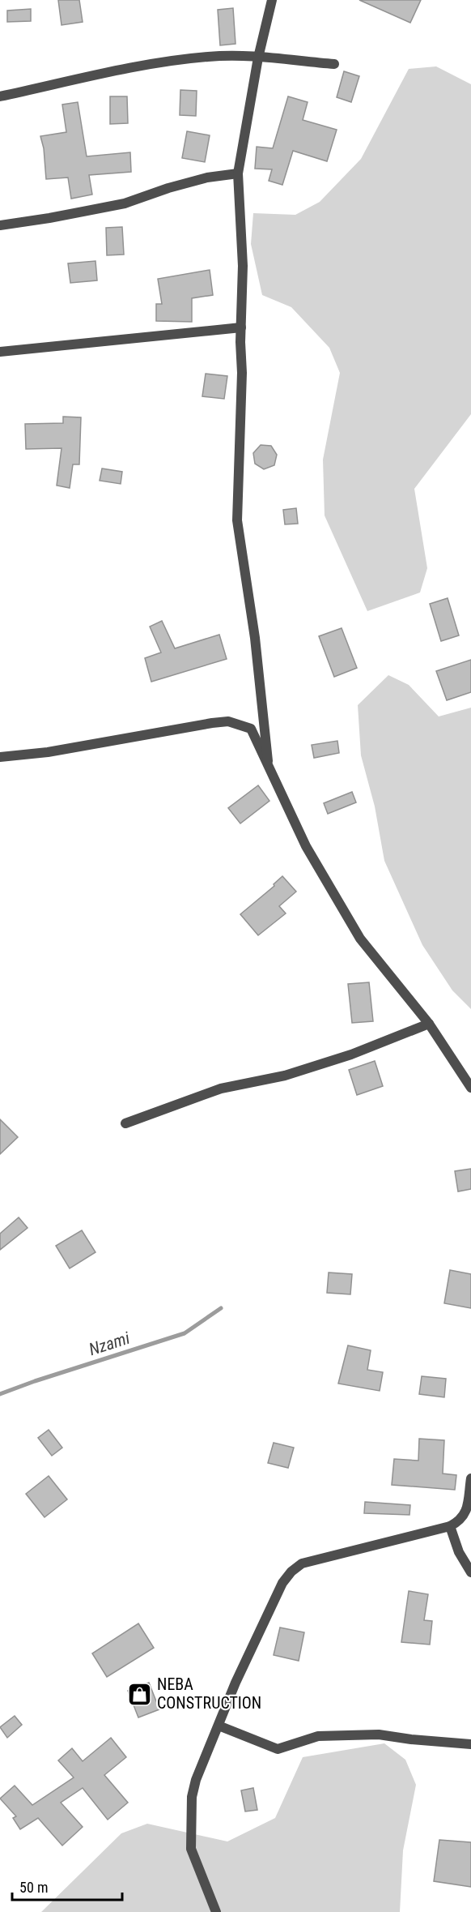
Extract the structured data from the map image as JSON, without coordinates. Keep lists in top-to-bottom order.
{
  "water": ["Nzami"],
  "places": {
    "shop": ["NEBA CONSTRUCTION"]
  },
  "scale_bar": "50 m"
}
